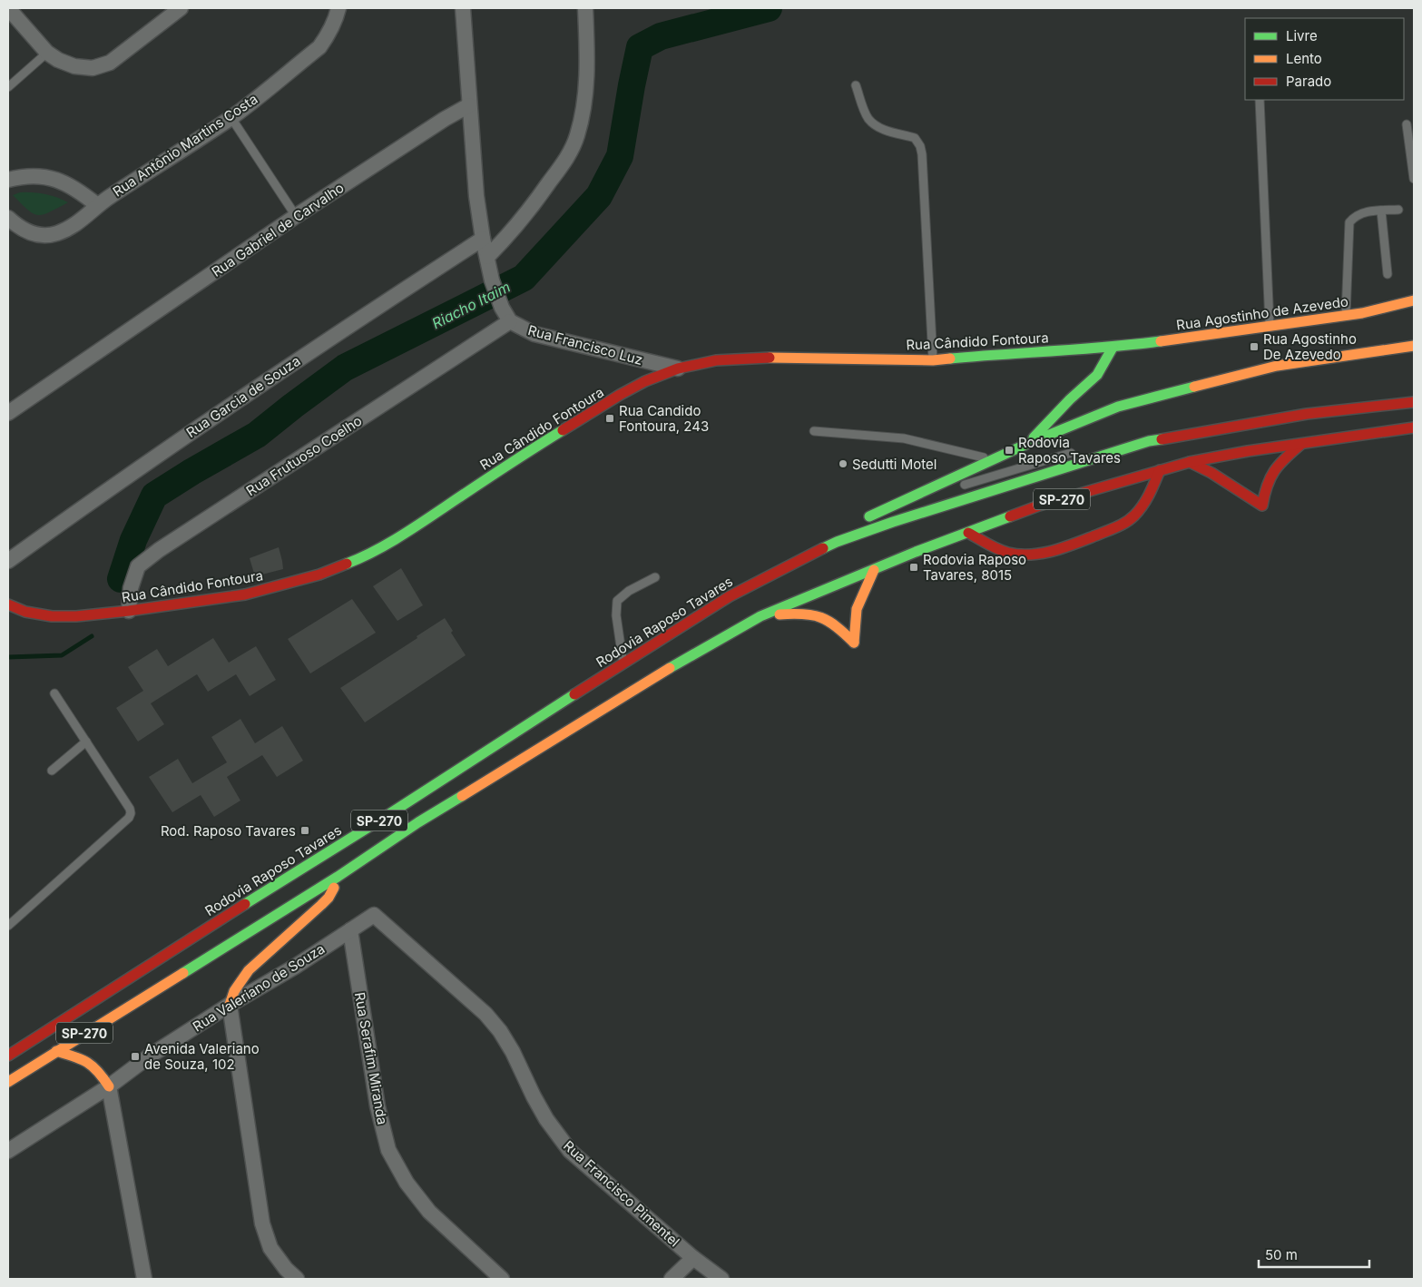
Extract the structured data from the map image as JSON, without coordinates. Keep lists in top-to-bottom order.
{
  "streets": {
    "main road": [
      "Rua Agostinho de Azevedo",
      "Rua Cândido Fontoura",
      "SP-270",
      "Rodovia Raposo Tavares"
    ],
    "street": [
      "Rua Antônio Martins Costa",
      "Rua Gabriel de Carvalho",
      "Rua Francisco Luz",
      "Rua Garcia de Souza",
      "Rua Frutuoso Coelho",
      "Rua Valeriano de Souza",
      "Rua Serafim Miranda",
      "Rua Francisco Pimentel"
    ]
  },
  "crossings": [
    ["Rua Agostinho de Azevedo", "Rua Cândido Fontoura"],
    ["Rua Cândido Fontoura", "Rua Francisco Luz"],
    ["Rua Cândido Fontoura", "Rua Frutuoso Coelho"],
    ["Rua Francisco Luz", "Rua Frutuoso Coelho"],
    ["Rua Valeriano de Souza", "Rua Serafim Miranda"],
    ["Rua Valeriano de Souza", "Rua Francisco Pimentel"]
  ],
  "water": ["Riacho Itaim"],
  "places": {
    "transit": [
      "Rua Agostinho De Azevedo",
      "Rua Candido Fontoura, 243",
      "Rodovia Raposo Tavares",
      "Rodovia Raposo Tavares, 8015",
      "Rod. Raposo Tavares",
      "Avenida Valeriano de Souza, 102"
    ],
    "other": ["Sedutti Motel"]
  },
  "legend": ["Livre", "Lento", "Parado"],
  "scale_bar": "50 m"
}
